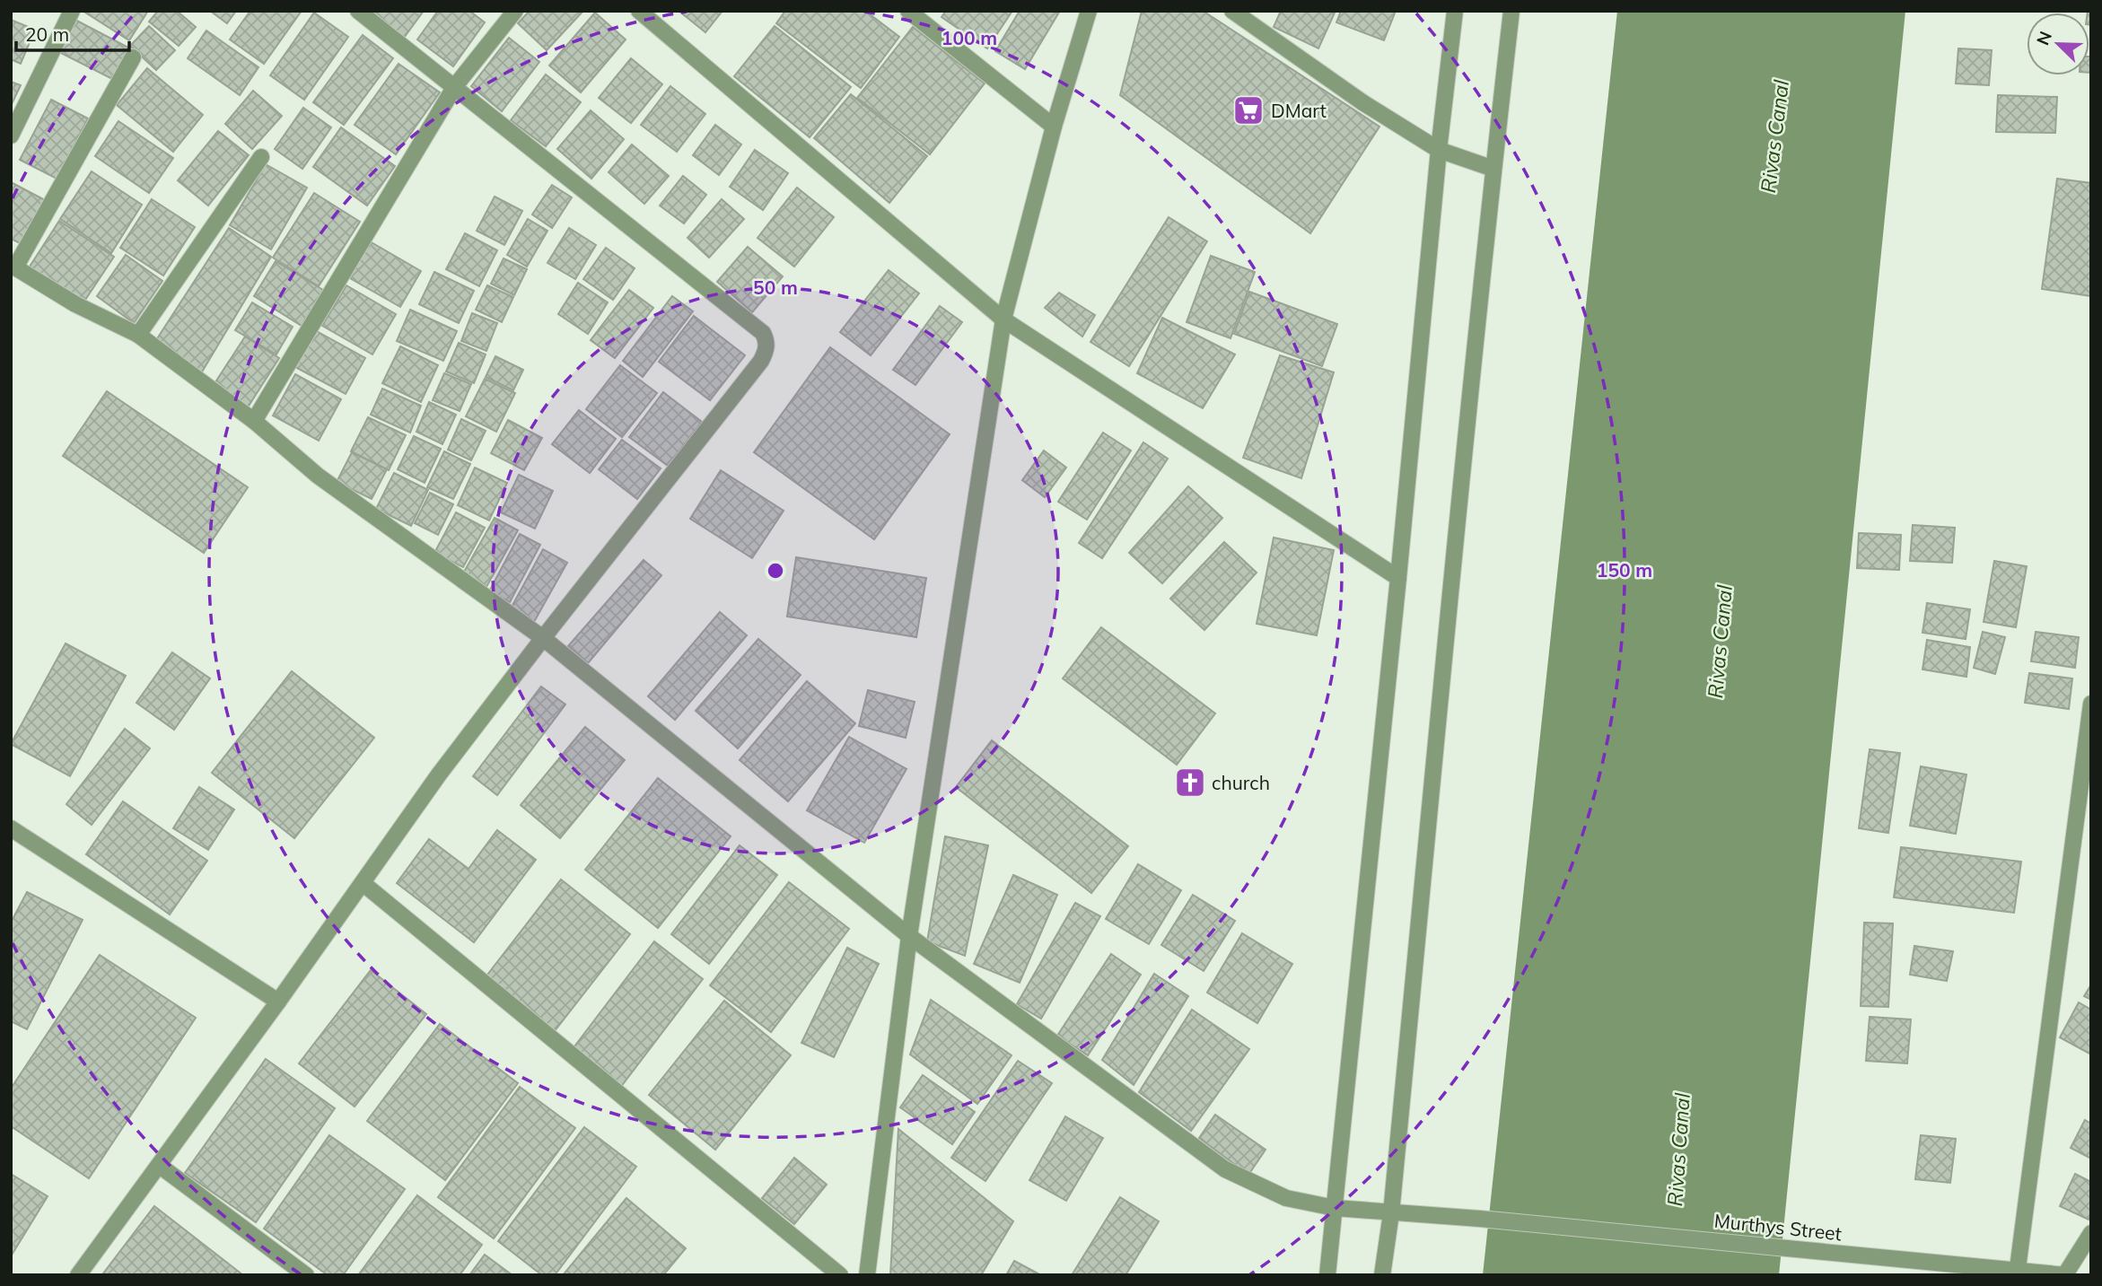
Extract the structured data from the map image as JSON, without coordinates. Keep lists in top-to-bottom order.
{
  "streets": {
    "street": ["Murthys Street"]
  },
  "water": ["Rivas Canal"],
  "places": {
    "supermarket": ["DMart"],
    "church": ["church"]
  },
  "scale_bar": "20 m",
  "north": "top left",
  "rings": ["100 m", "50 m", "150 m"]
}
